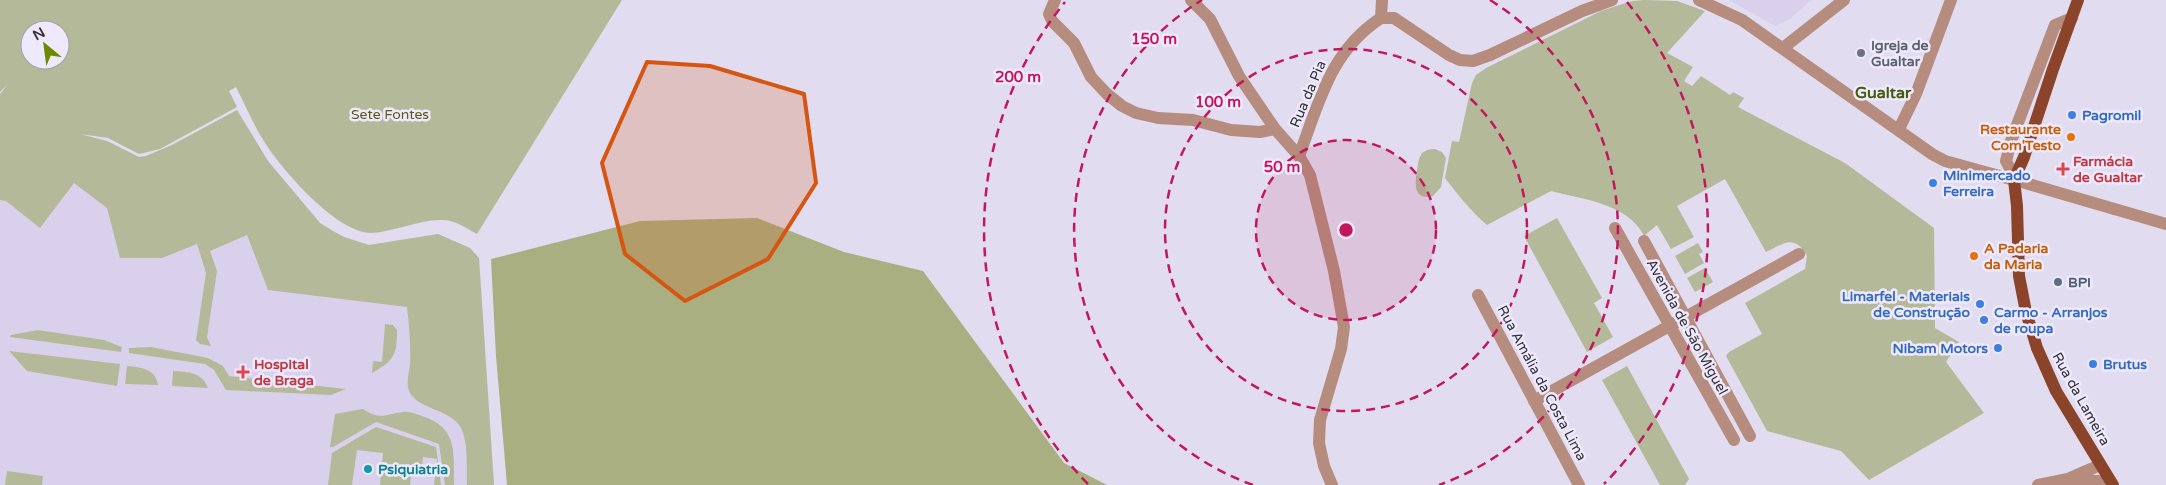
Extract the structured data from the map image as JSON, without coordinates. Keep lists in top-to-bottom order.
{
  "streets": {
    "main road": ["Rua da Lameira"],
    "street": ["Rua da Pia", "Avenida de São Miguel", "Rua Amália da Costa Lima"]
  },
  "districts": ["Gualtar"],
  "parks": ["Sete Fontes"],
  "places": {
    "other": [
      "Igreja de Gualtar",
      "Pagromil",
      "Restaurante Com'Testo",
      "Minimercado Ferreira",
      "A Padaria da Maria",
      "BPI",
      "Limarfel - Materiais de Construção",
      "Carmo - Arranjos de roupa",
      "Nibam Motors",
      "Brutus",
      "Psiquiatria"
    ],
    "health": ["Farmácia de Gualtar", "Hospital de Braga"]
  },
  "north": "top left",
  "rings": [
    "150 m",
    "200 m",
    "100 m",
    "50 m"
  ]
}
